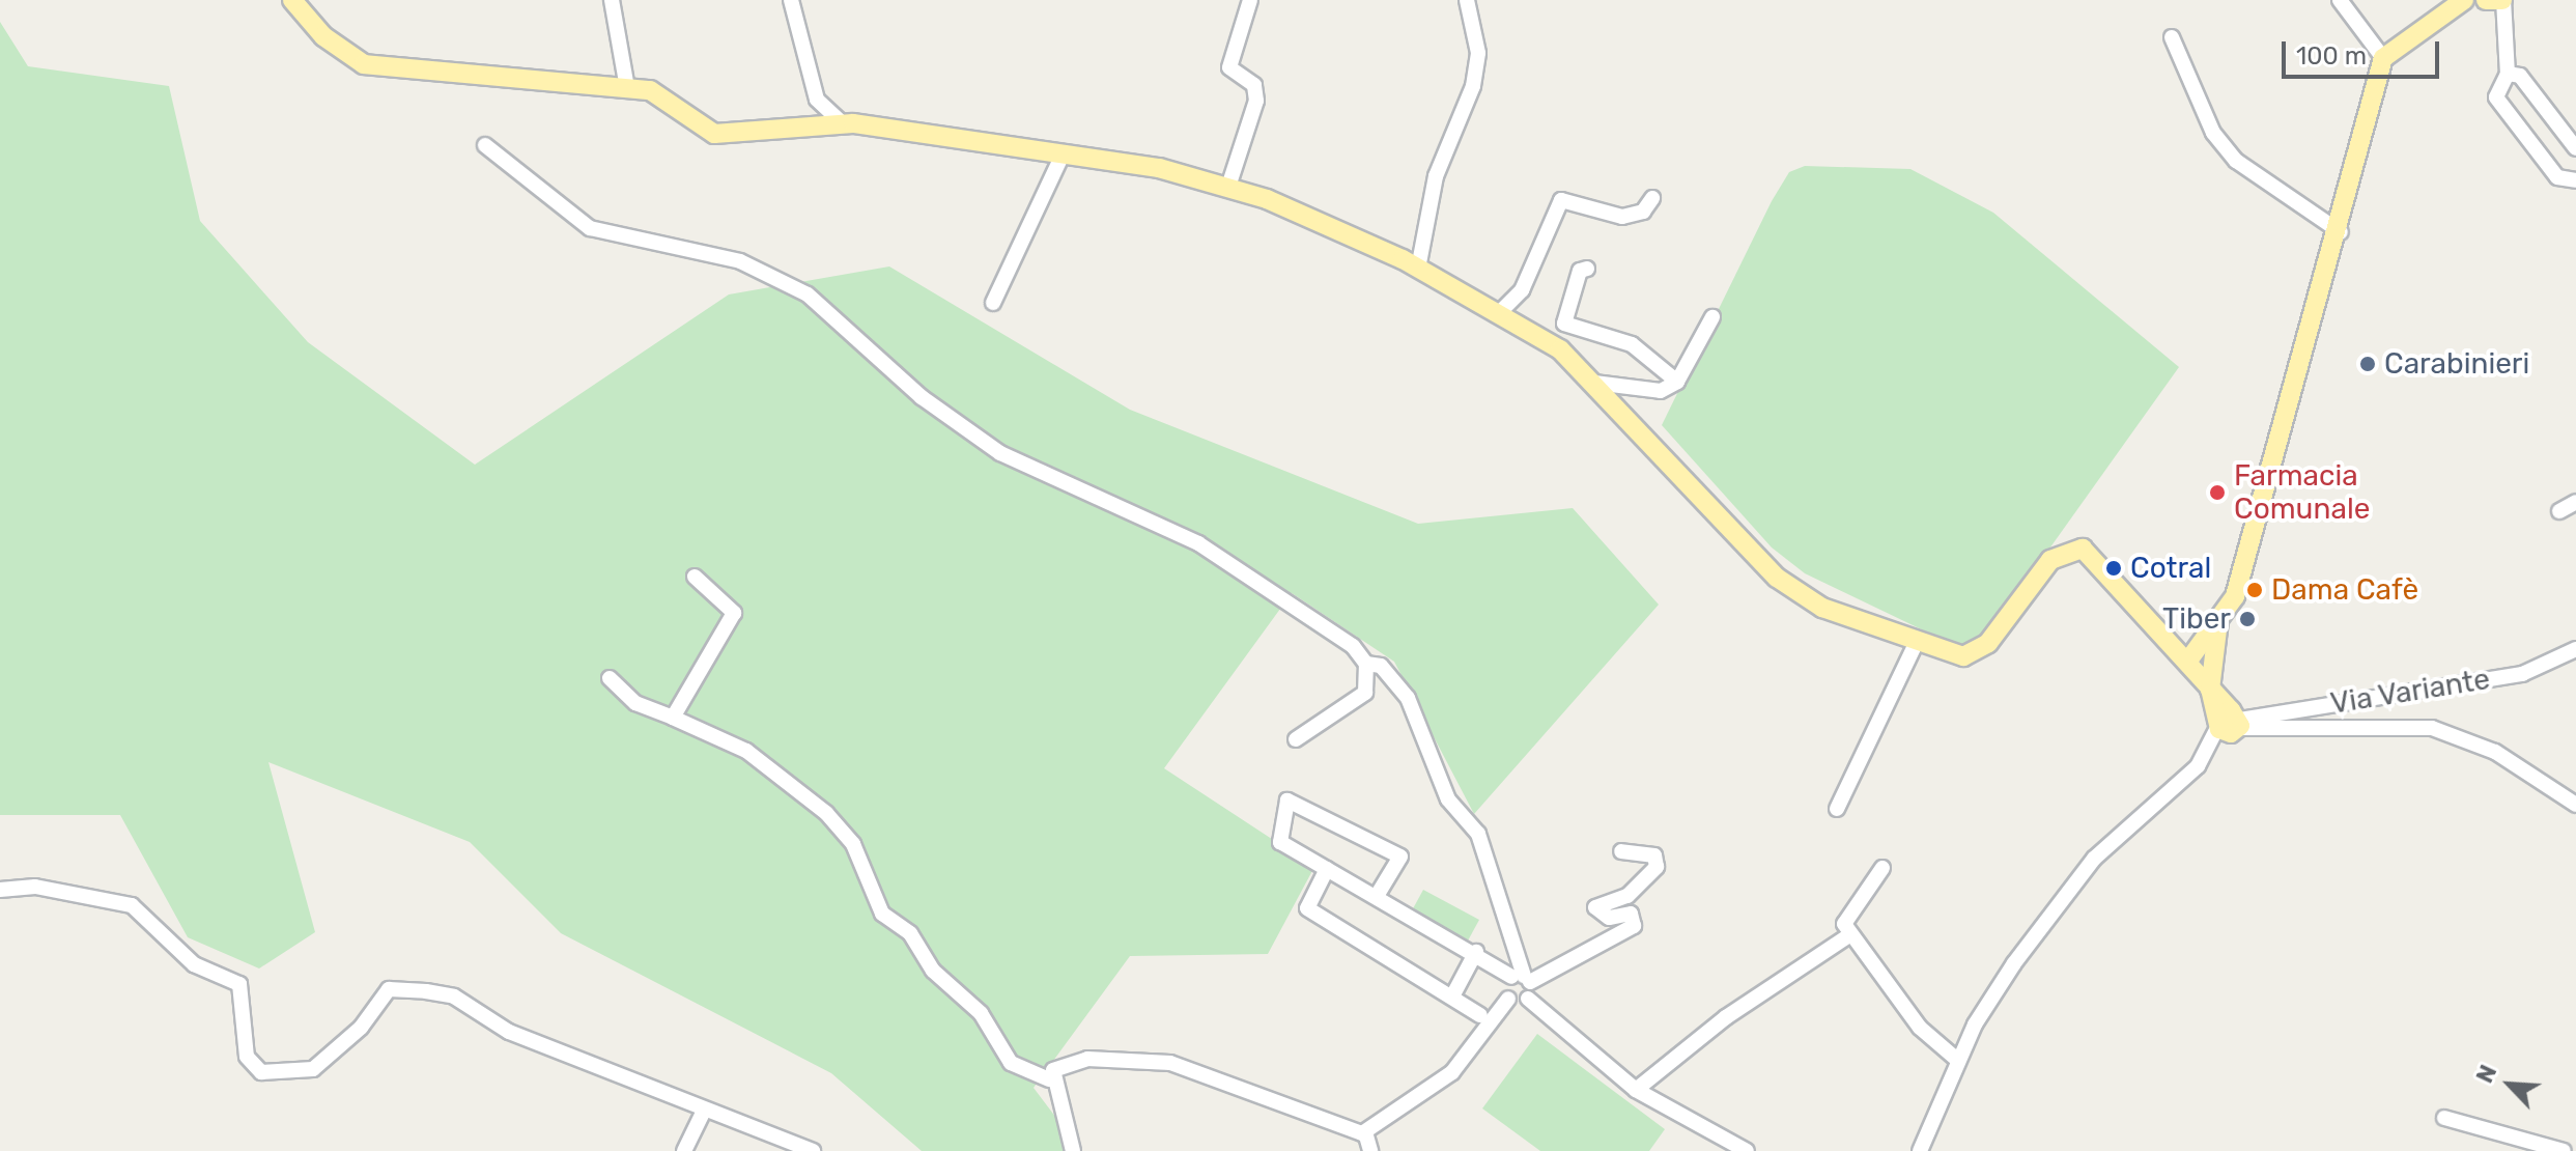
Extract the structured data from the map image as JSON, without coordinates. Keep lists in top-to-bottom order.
{
  "streets": {
    "street": ["Via Variante"]
  },
  "places": [
    "Carabinieri",
    "Farmacia Comunale",
    "Cotral",
    "Dama Cafè",
    "Tiber"
  ],
  "scale_bar": "100 m",
  "north": "top left"
}
